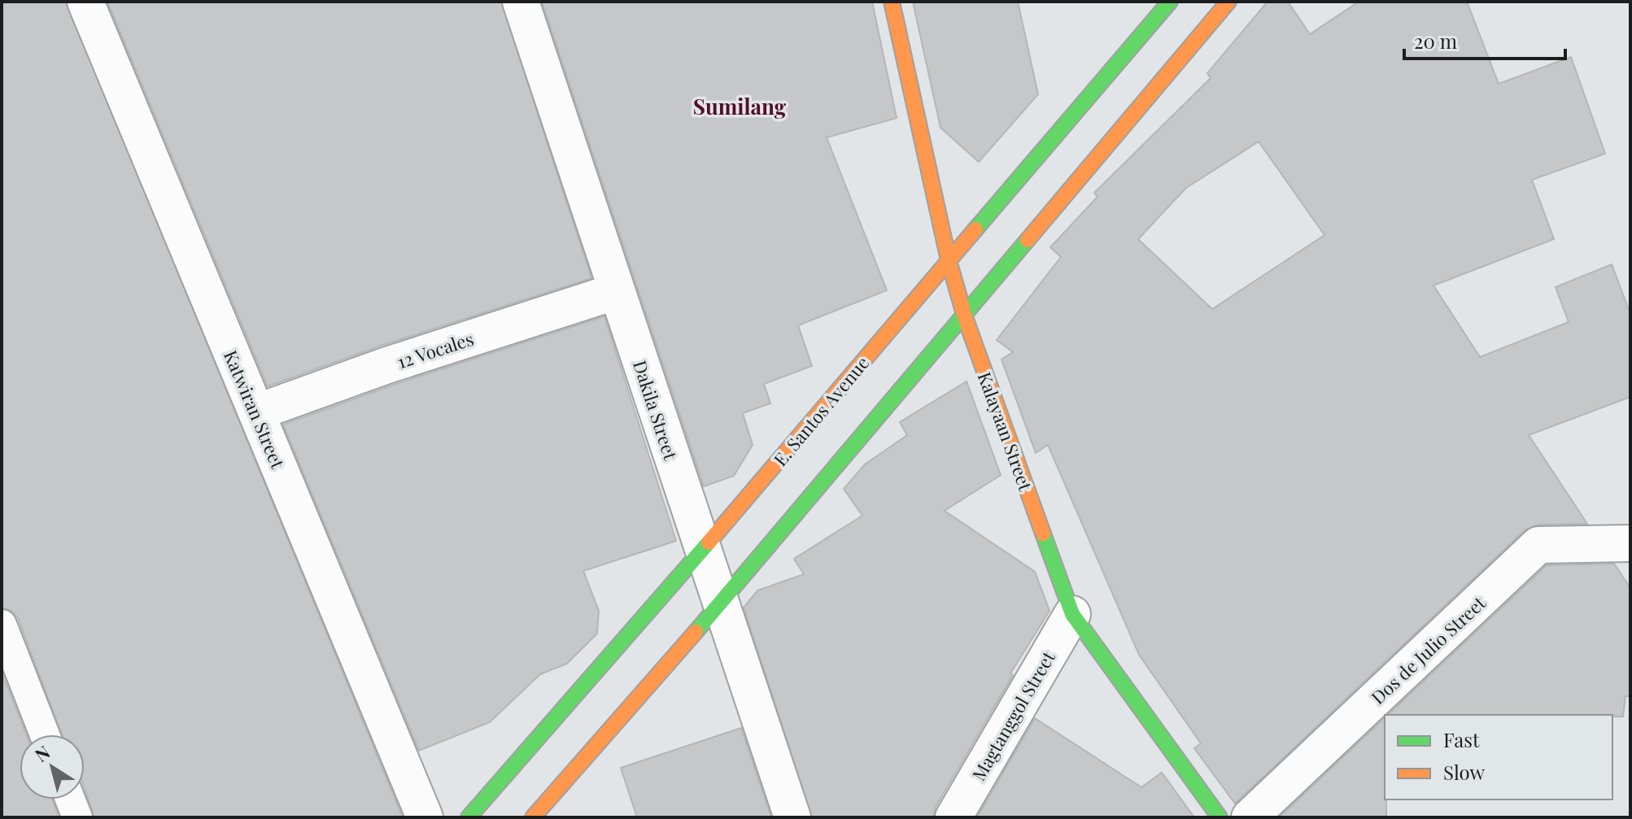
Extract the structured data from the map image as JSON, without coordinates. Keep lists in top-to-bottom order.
{
  "streets": {
    "street": [
      "12 Vocales",
      "Katwiran Street",
      "Dakila Street",
      "E. Santos Avenue",
      "Kalayaan Street",
      "Dos de Julio Street",
      "Magtanggol Street"
    ]
  },
  "crossings": [
    ["12 Vocales", "Katwiran Street"],
    ["12 Vocales", "Dakila Street"],
    ["Dakila Street", "E. Santos Avenue"],
    ["E. Santos Avenue", "Kalayaan Street"],
    ["Kalayaan Street", "Magtanggol Street"]
  ],
  "districts": ["Sumilang"],
  "legend": ["Fast", "Slow"],
  "scale_bar": "20 m",
  "north": "top left"
}
